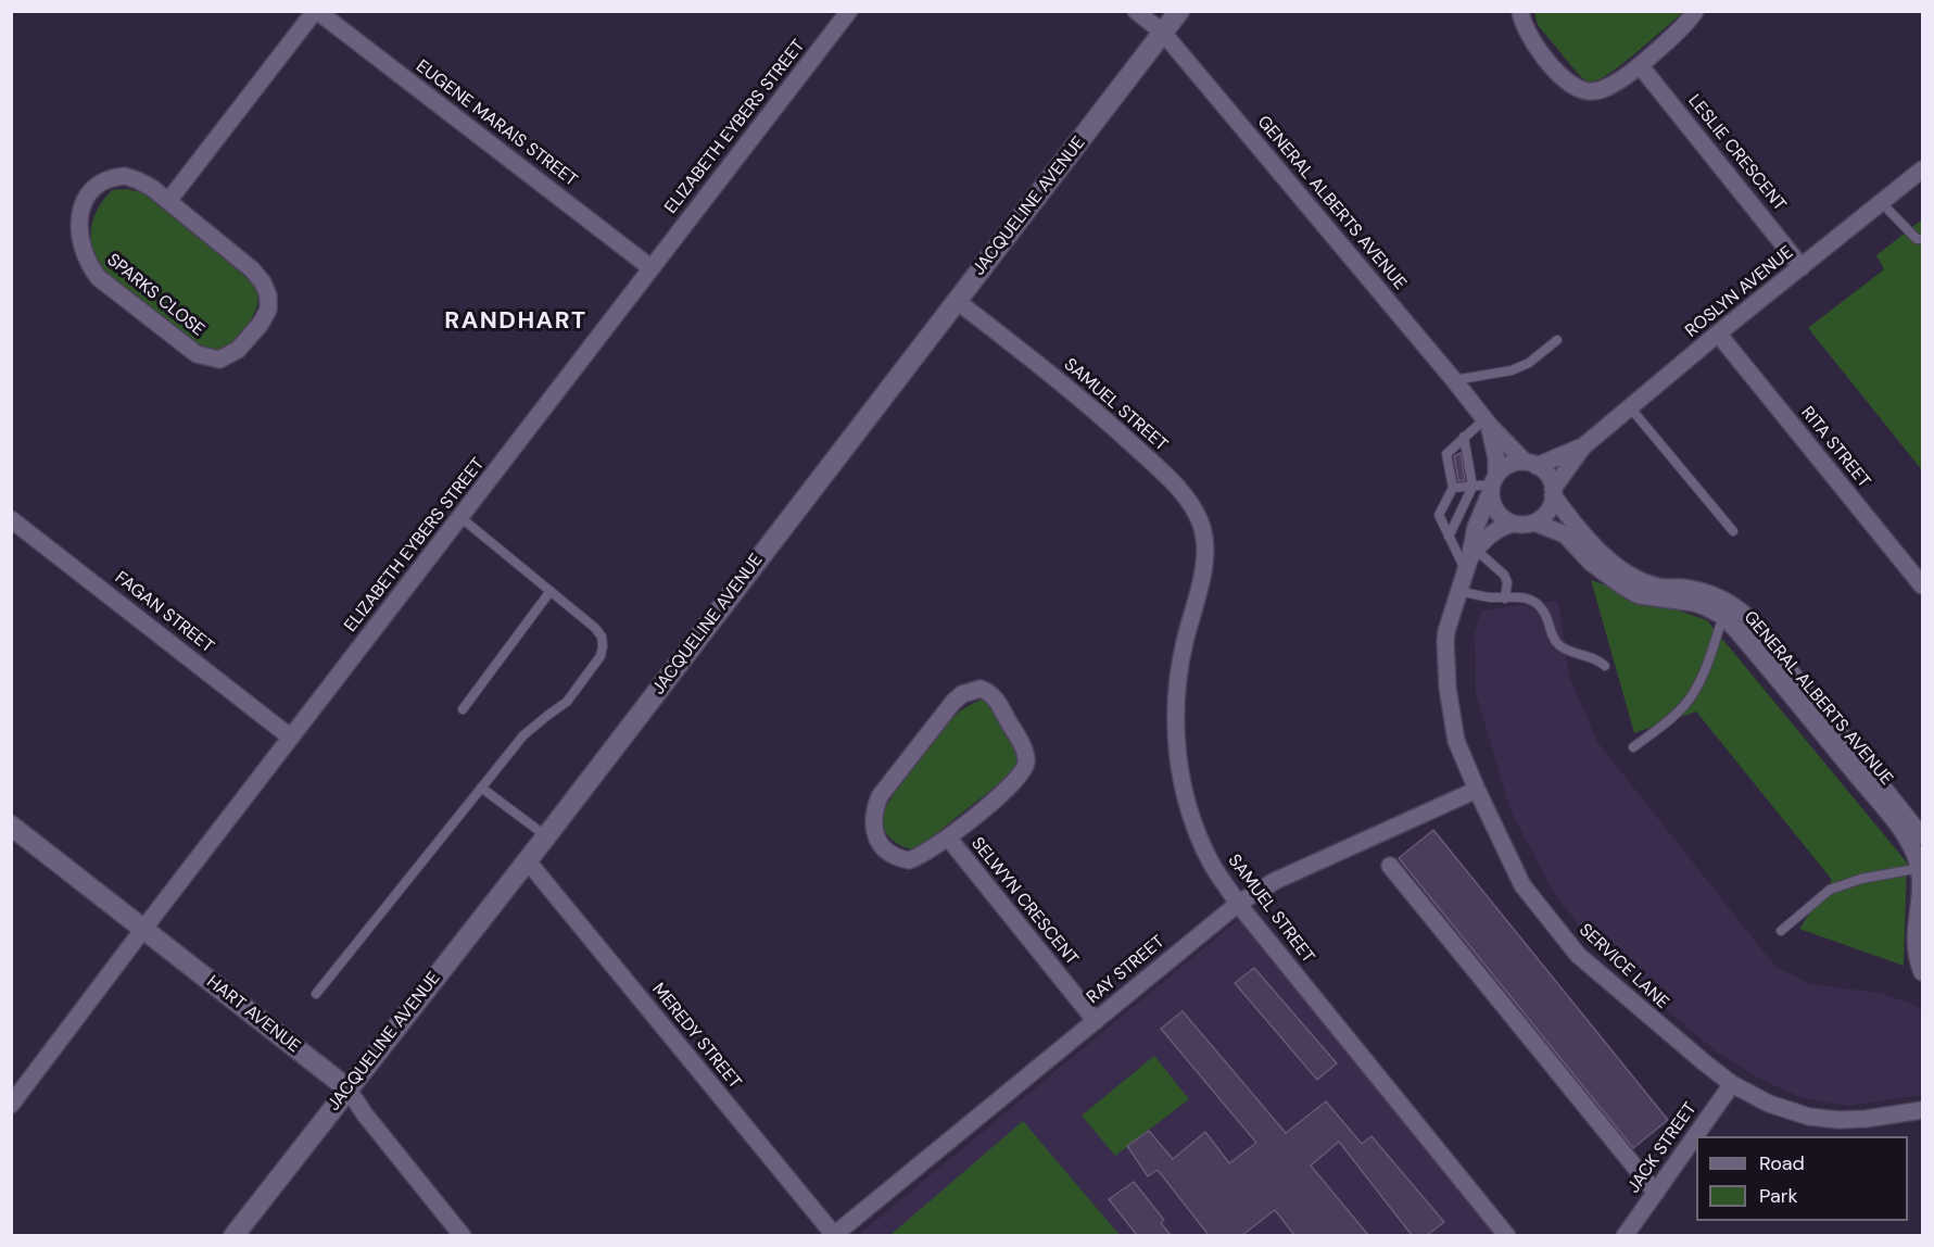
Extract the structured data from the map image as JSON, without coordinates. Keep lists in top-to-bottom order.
{
  "streets": {
    "street": [
      "EUGENE MARAIS STREET",
      "ELIZABETH EYBERS STREET",
      "LESLIE CRESCENT",
      "GENERAL ALBERTS AVENUE",
      "JACQUELINE AVENUE",
      "ROSLYN AVENUE",
      "SPARKS CLOSE",
      "SAMUEL STREET",
      "RITA STREET",
      "FAGAN STREET",
      "SELWYN CRESCENT",
      "SERVICE LANE",
      "RAY STREET",
      "HART AVENUE",
      "MEREDY STREET",
      "JACK STREET"
    ]
  },
  "crossings": [
    ["EUGENE MARAIS STREET", "ELIZABETH EYBERS STREET"],
    ["ELIZABETH EYBERS STREET", "FAGAN STREET"],
    ["ELIZABETH EYBERS STREET", "HART AVENUE"],
    ["LESLIE CRESCENT", "ROSLYN AVENUE"],
    ["GENERAL ALBERTS AVENUE", "JACQUELINE AVENUE"],
    ["GENERAL ALBERTS AVENUE", "SERVICE LANE"],
    ["JACQUELINE AVENUE", "SAMUEL STREET"],
    ["JACQUELINE AVENUE", "HART AVENUE"],
    ["JACQUELINE AVENUE", "MEREDY STREET"],
    ["ROSLYN AVENUE", "RITA STREET"],
    ["SAMUEL STREET", "RAY STREET"],
    ["SELWYN CRESCENT", "RAY STREET"],
    ["SERVICE LANE", "RAY STREET"],
    ["SERVICE LANE", "JACK STREET"],
    ["RAY STREET", "MEREDY STREET"]
  ],
  "districts": ["RANDHART"],
  "legend": ["Road", "Park"]
}
